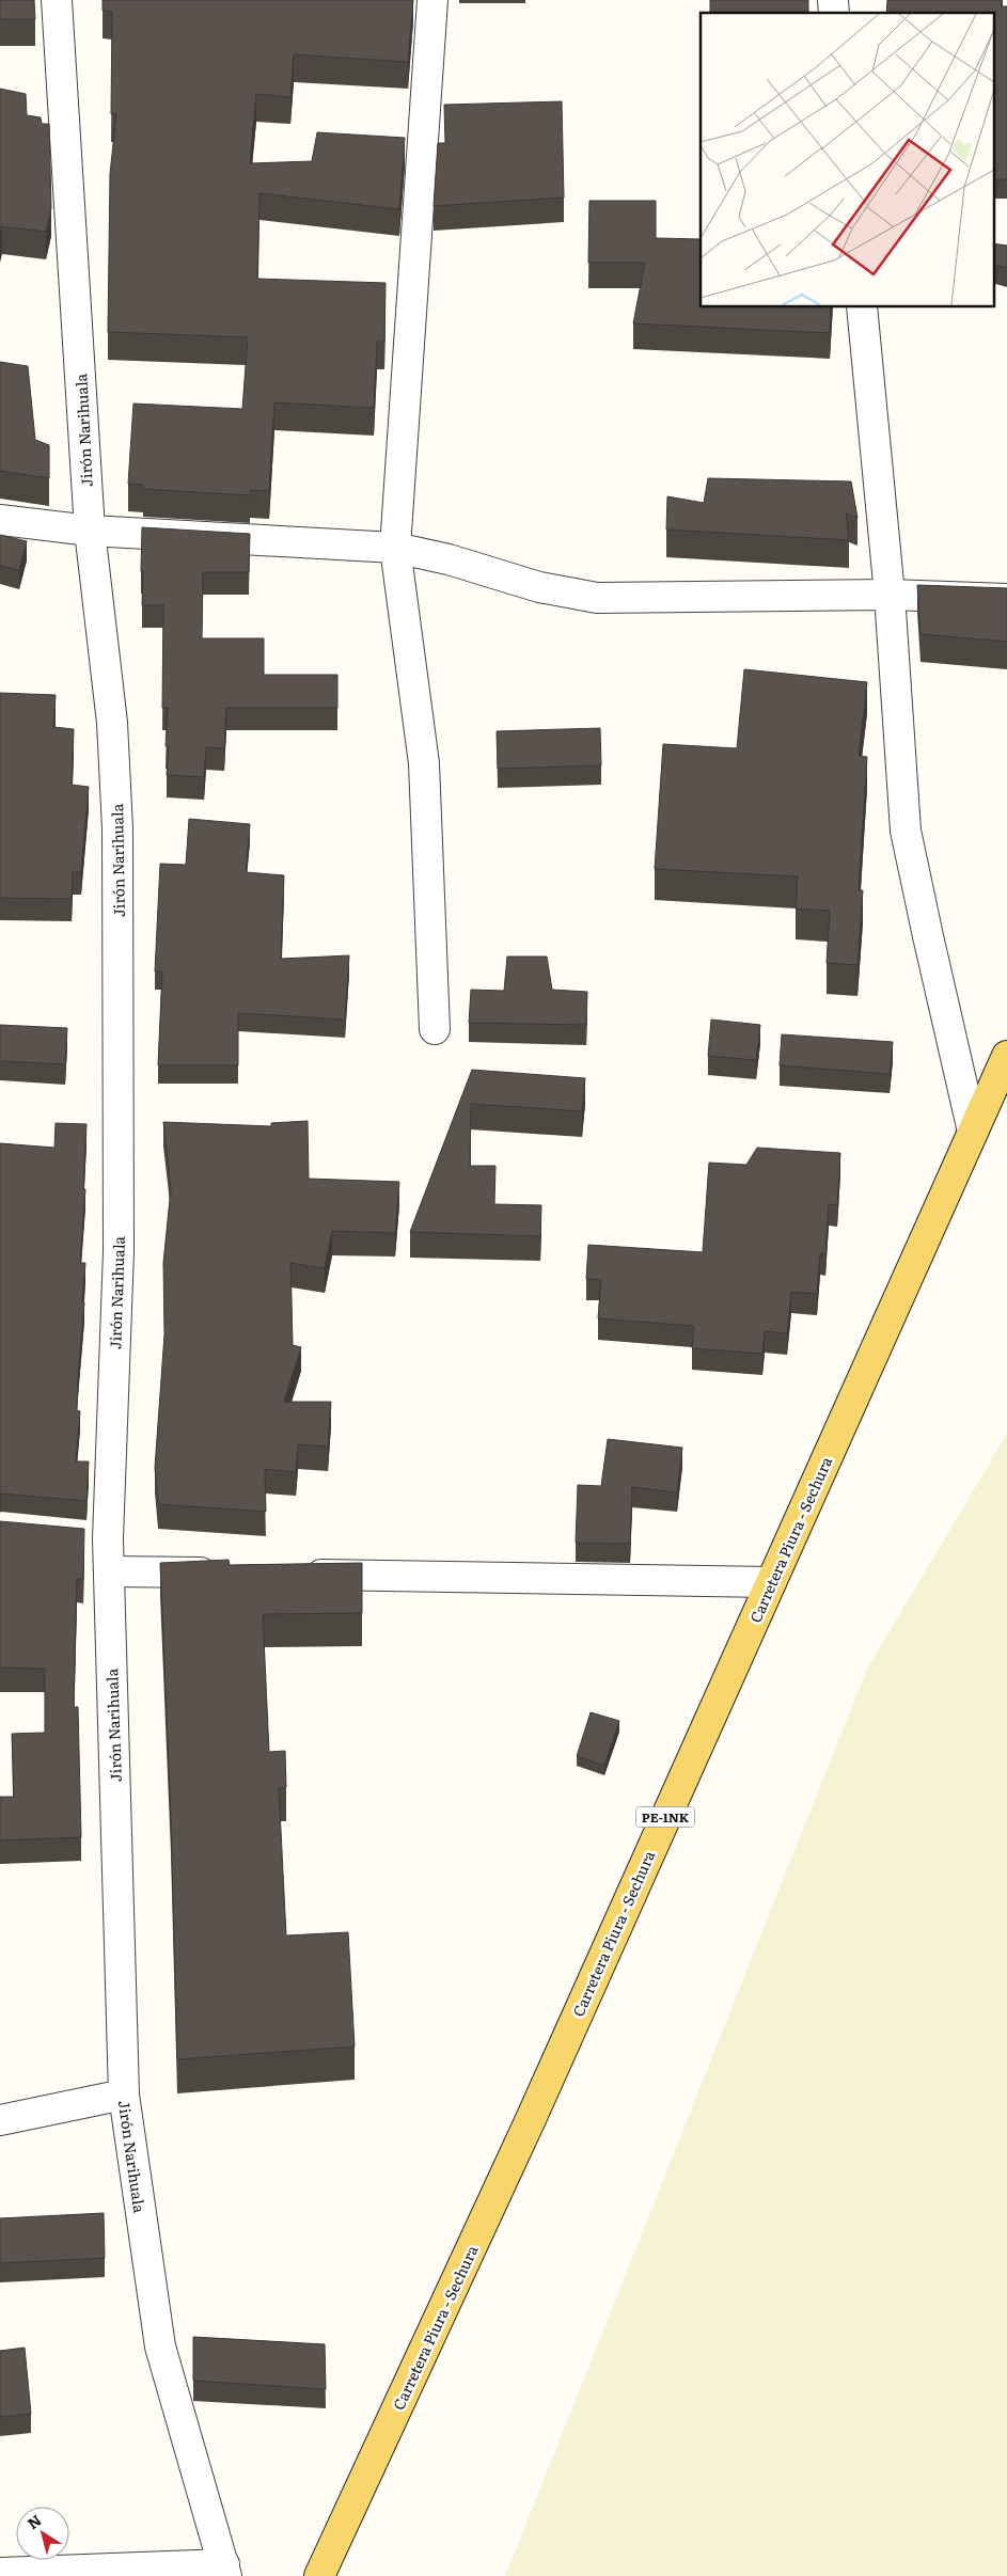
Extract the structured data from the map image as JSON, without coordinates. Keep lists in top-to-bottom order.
{
  "streets": {
    "main road": ["Carretera Piura - Sechura", "PE-1NK"],
    "street": ["Jirón Narihuala"]
  },
  "north": "top left"
}
